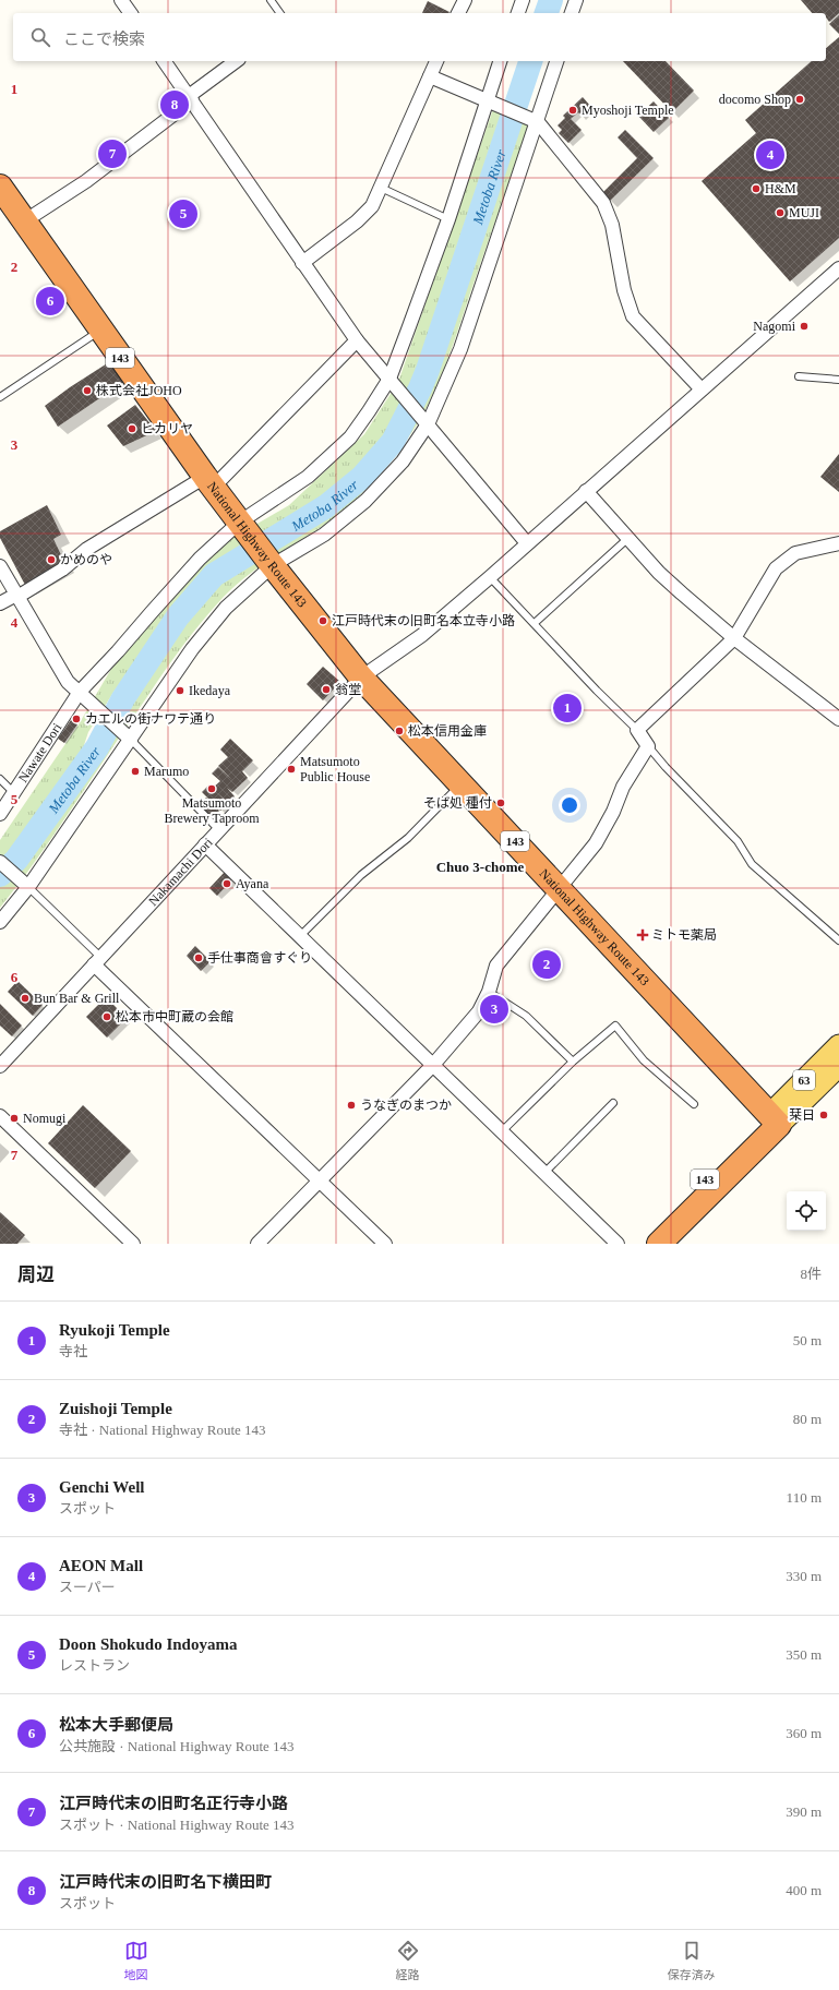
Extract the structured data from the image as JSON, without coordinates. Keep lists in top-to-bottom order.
{
  "streets": {
    "highway": ["143", "National Highway Route 143"],
    "main road": ["63"],
    "street": ["Nawate Dori", "Nakamachi Dori"]
  },
  "crossings": [
    ["143", "National Highway Route 143"],
    ["143", "63"],
    ["National Highway Route 143", "Nawate Dori"],
    ["National Highway Route 143", "Nakamachi Dori"],
    ["National Highway Route 143", "63"]
  ],
  "districts": ["Chuo 3-chome"],
  "water": ["Metoba River"],
  "places": {
    "other": [
      "docomo Shop",
      "Myoshoji Temple",
      "H&M",
      "MUJI",
      "Nagomi",
      "株式会社JOHO",
      "ヒカリヤ",
      "かめのや",
      "江戸時代末の旧町名本立寺小路",
      "翁堂",
      "Ikedaya",
      "カエルの街ナワテ通り",
      "松本信用金庫",
      "Matsumoto Public House",
      "Marumo",
      "Matsumoto Brewery Taproom",
      "そば処 種付",
      "Ayana",
      "手仕事商會すぐり",
      "Bun Bar & Grill",
      "松本市中町蔵の会館",
      "うなぎのまつか",
      "栞日",
      "Nomugi"
    ],
    "health": ["ミトモ薬局"]
  },
  "page": {
    "search": "ここで検索",
    "pins": [
      "8",
      "7",
      "4",
      "5",
      "6",
      "1",
      "2",
      "3"
    ],
    "heading": ["周辺", "8件"],
    "list": [
      {
        "mark": "1",
        "name": "Ryukoji Temple",
        "note": "寺社",
        "value": "50 m"
      },
      {
        "mark": "2",
        "name": "Zuishoji Temple",
        "note": "寺社 · National Highway Route 143",
        "value": "80 m"
      },
      {
        "mark": "3",
        "name": "Genchi Well",
        "note": "スポット",
        "value": "110 m"
      },
      {
        "mark": "4",
        "name": "AEON Mall",
        "note": "スーパー",
        "value": "330 m"
      },
      {
        "mark": "5",
        "name": "Doon Shokudo Indoyama",
        "note": "レストラン",
        "value": "350 m"
      },
      {
        "mark": "6",
        "name": "松本大手郵便局",
        "note": "公共施設 · National Highway Route 143",
        "value": "360 m"
      },
      {
        "mark": "7",
        "name": "江戸時代末の旧町名正行寺小路",
        "note": "スポット · National Highway Route 143",
        "value": "390 m"
      },
      {
        "mark": "8",
        "name": "江戸時代末の旧町名下横田町",
        "note": "スポット",
        "value": "400 m"
      }
    ],
    "nav": ["地図", "経路", "保存済み"]
  },
  "grid": {
    "rows": [
      "1",
      "2",
      "3",
      "4",
      "5",
      "6",
      "7"
    ]
  }
}
